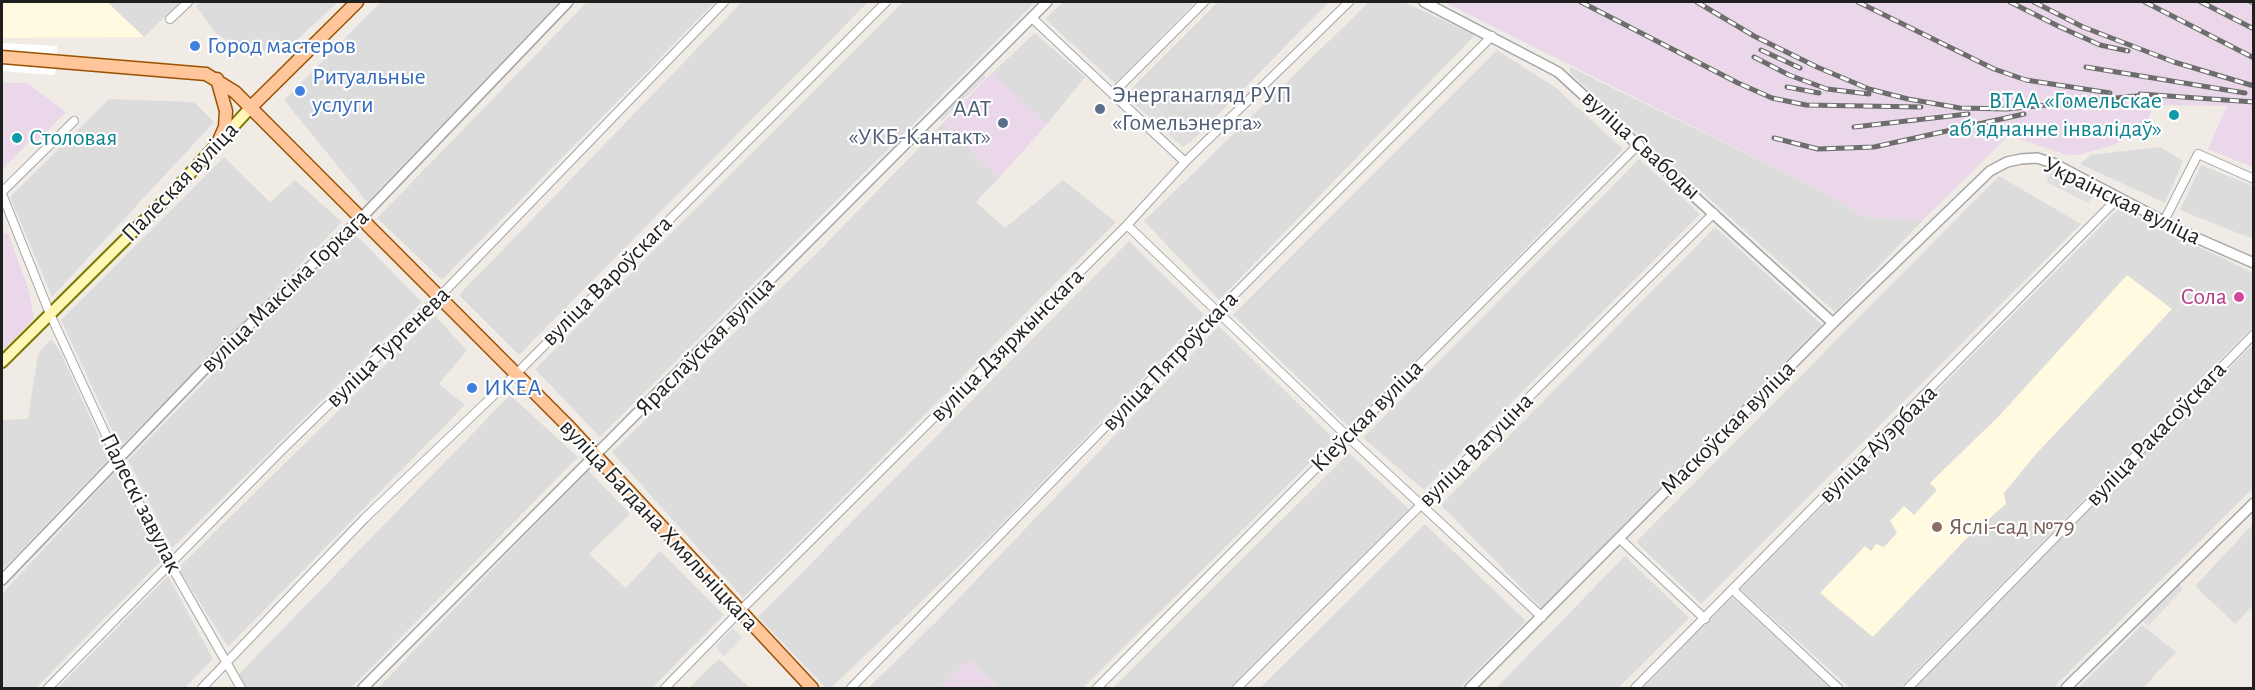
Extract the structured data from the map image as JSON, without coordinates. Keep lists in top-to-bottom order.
{
  "streets": {
    "main road": ["Палеская вуліца", "вуліца Багдана Хмяльніцкага"],
    "street": [
      "вуліца Свабоды",
      "Украінская вуліца",
      "вуліца Вароўскага",
      "вуліца Максіма Горкага",
      "вуліца Дзяржынскага",
      "Яраслаўская вуліца",
      "вуліца Тургенева",
      "вуліца Пятроўскага",
      "Кіеўская вуліца",
      "Маскоўская вуліца",
      "вуліца Ракасоўскага",
      "вуліца Аўэрбаха",
      "вуліца Ватуціна",
      "Палескі завулак"
    ]
  },
  "crossings": [
    ["вуліца Свабоды", "вуліца Пятроўскага"],
    ["вуліца Свабоды", "Кіеўская вуліца"],
    ["вуліца Свабоды", "Маскоўская вуліца"],
    ["вуліца Свабоды", "вуліца Ватуціна"],
    ["Палеская вуліца", "Палескі завулак"],
    ["Палеская вуліца", "вуліца Багдана Хмяльніцкага"],
    ["Украінская вуліца", "Маскоўская вуліца"],
    ["Украінская вуліца", "вуліца Аўэрбаха"],
    ["вуліца Вароўскага", "Палескі завулак"],
    ["вуліца Вароўскага", "вуліца Багдана Хмяльніцкага"],
    ["вуліца Максіма Горкага", "Палескі завулак"],
    ["вуліца Максіма Горкага", "вуліца Багдана Хмяльніцкага"],
    ["вуліца Дзяржынскага", "вуліца Багдана Хмяльніцкага"],
    ["Яраслаўская вуліца", "вуліца Багдана Хмяльніцкага"],
    ["вуліца Тургенева", "Палескі завулак"],
    ["вуліца Тургенева", "вуліца Багдана Хмяльніцкага"]
  ],
  "places": [
    "Город мастеров",
    "Ритуальные услуги",
    "Энерганагляд РУП «Гомельэнерга»",
    "ВТАА «Гомельскае абʼяднанне інвалідаў»",
    "ААТ «УКБ-Кантакт»",
    "Столовая",
    "Сола",
    "ИКЕА",
    "Яслі-сад №79"
  ]
}
